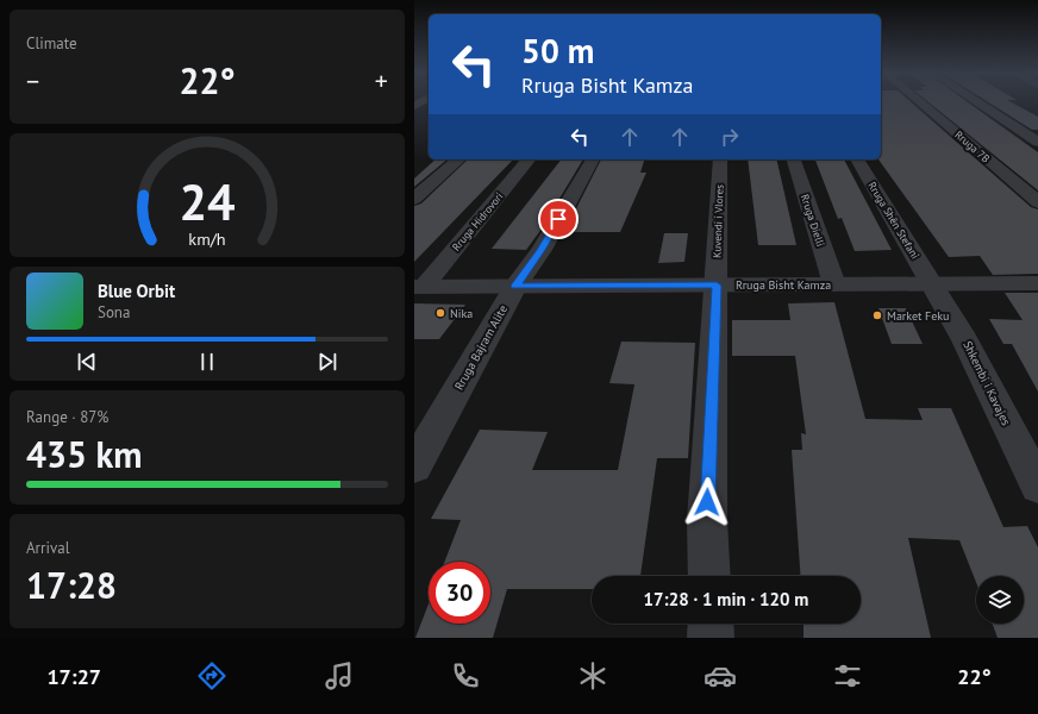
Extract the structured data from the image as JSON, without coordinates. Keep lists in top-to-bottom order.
{
  "streets": {
    "street": [
      "Rruga 7B",
      "Rruga Dielli",
      "Rruga Shën Stefani",
      "Rruga Hidrovori",
      "Kuvendi i Vlores",
      "Rruga Bisht Kamza",
      "Rruga Bajram Alite",
      "Shkembi i Kavajes"
    ]
  },
  "crossings": [
    ["Rruga Dielli", "Rruga Bisht Kamza"],
    ["Rruga Shën Stefani", "Rruga Bisht Kamza"],
    ["Rruga Shën Stefani", "Shkembi i Kavajes"],
    ["Rruga Hidrovori", "Rruga Bisht Kamza"],
    ["Kuvendi i Vlores", "Rruga Bisht Kamza"],
    ["Rruga Bisht Kamza", "Rruga Bajram Alite"],
    ["Rruga Bisht Kamza", "Shkembi i Kavajes"]
  ],
  "places": ["Nika", "Market Feku"],
  "page": {
    "tile": [
      "Climate",
      ["Range · 87%", "435 km"],
      ["Arrival", "17:28"]
    ],
    "turn": ["50 m", "Rruga Bisht Kamza"],
    "heat": ["−", "22°", "+"],
    "song": ["Blue Orbit", "Sona"],
    "limit": "30",
    "trip": "17:28 · 1 min · 120 m",
    "tabs": ["17:27", "22°"],
    "gauge": ["24", "km/h"]
  }
}
